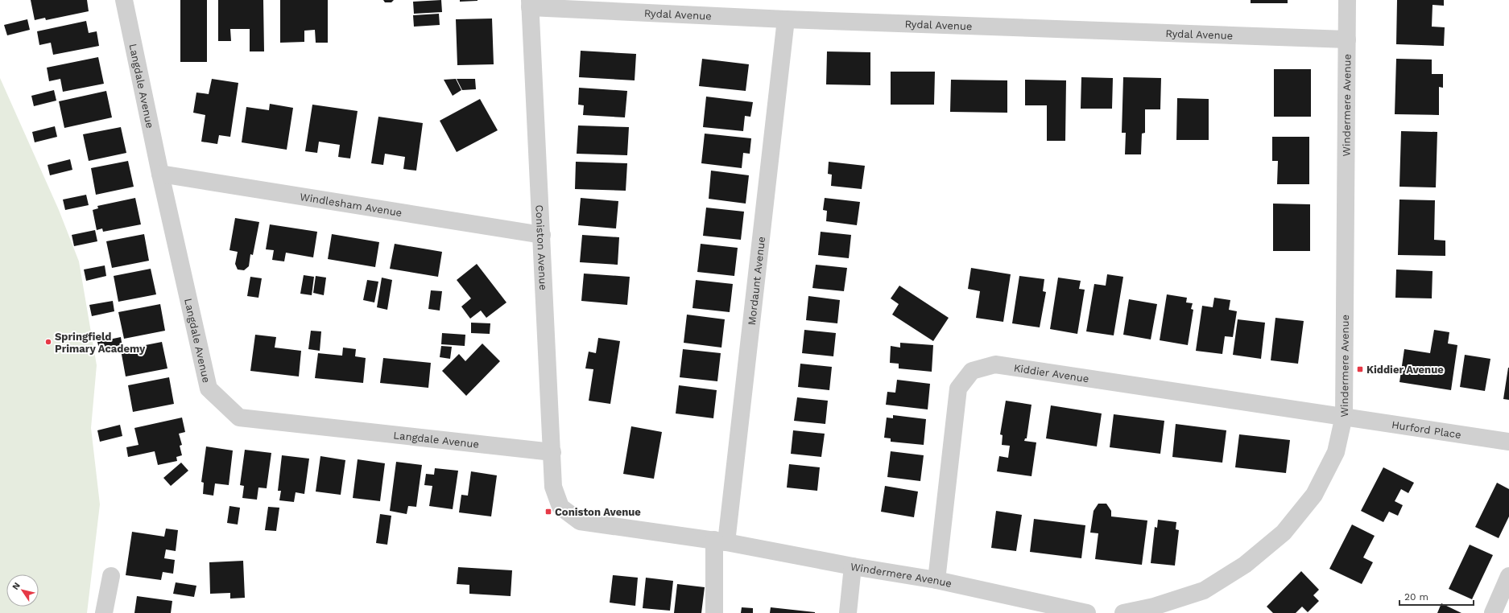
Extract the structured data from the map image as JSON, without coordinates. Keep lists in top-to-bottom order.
{
  "streets": {
    "street": [
      "Rydal Avenue",
      "Langdale Avenue",
      "Windermere Avenue",
      "Windlesham Avenue",
      "Coniston Avenue",
      "Mordaunt Avenue",
      "Kiddier Avenue",
      "Hurford Place"
    ]
  },
  "crossings": [
    ["Rydal Avenue", "Windermere Avenue"],
    ["Rydal Avenue", "Coniston Avenue"],
    ["Rydal Avenue", "Mordaunt Avenue"],
    ["Langdale Avenue", "Windlesham Avenue"],
    ["Langdale Avenue", "Coniston Avenue"],
    ["Windermere Avenue", "Coniston Avenue"],
    ["Windermere Avenue", "Mordaunt Avenue"],
    ["Windermere Avenue", "Kiddier Avenue"],
    ["Windermere Avenue", "Hurford Place"],
    ["Windlesham Avenue", "Coniston Avenue"],
    ["Coniston Avenue", "Mordaunt Avenue"],
    ["Kiddier Avenue", "Hurford Place"]
  ],
  "places": {
    "other": ["Springfield Primary Academy"],
    "transit": ["Kiddier Avenue", "Coniston Avenue"]
  },
  "scale_bar": "20 m",
  "north": "top left"
}
